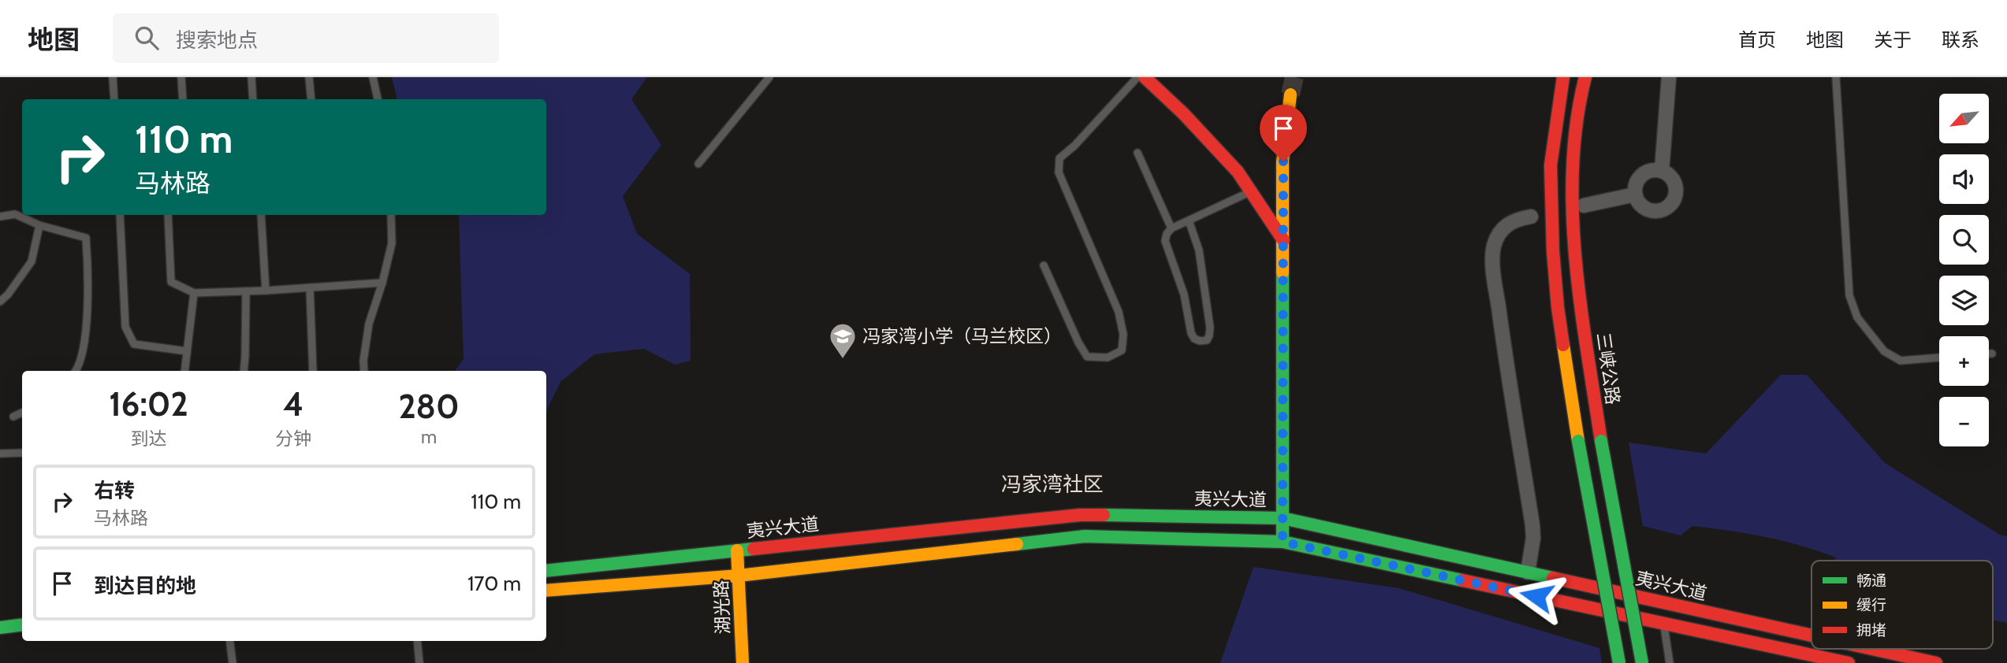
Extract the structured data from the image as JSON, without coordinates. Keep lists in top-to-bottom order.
{
  "streets": {
    "main road": ["三峡公路", "夷兴大道", "湖光路"]
  },
  "crossings": [
    ["夷兴大道", "湖光路"]
  ],
  "districts": ["冯家湾社区"],
  "places": {
    "school or university": ["冯家湾小学（马兰校区）"]
  },
  "legend": ["畅通", "缓行", "拥堵"],
  "north": "bottom left",
  "page": {
    "header": "地图",
    "search": "搜索地点",
    "nav": [
      "首页",
      "地图",
      "关于",
      "联系"
    ],
    "map_buttons": ["+", "−"],
    "turn": ["110 m", "马林路"],
    "eta": [
      "16:02",
      "到达",
      "4",
      "分钟",
      "280",
      "m"
    ],
    "list": [
      {
        "name": "右转",
        "note": "马林路",
        "value": "110 m"
      },
      {
        "name": "到达目的地",
        "value": "170 m"
      }
    ]
  }
}
